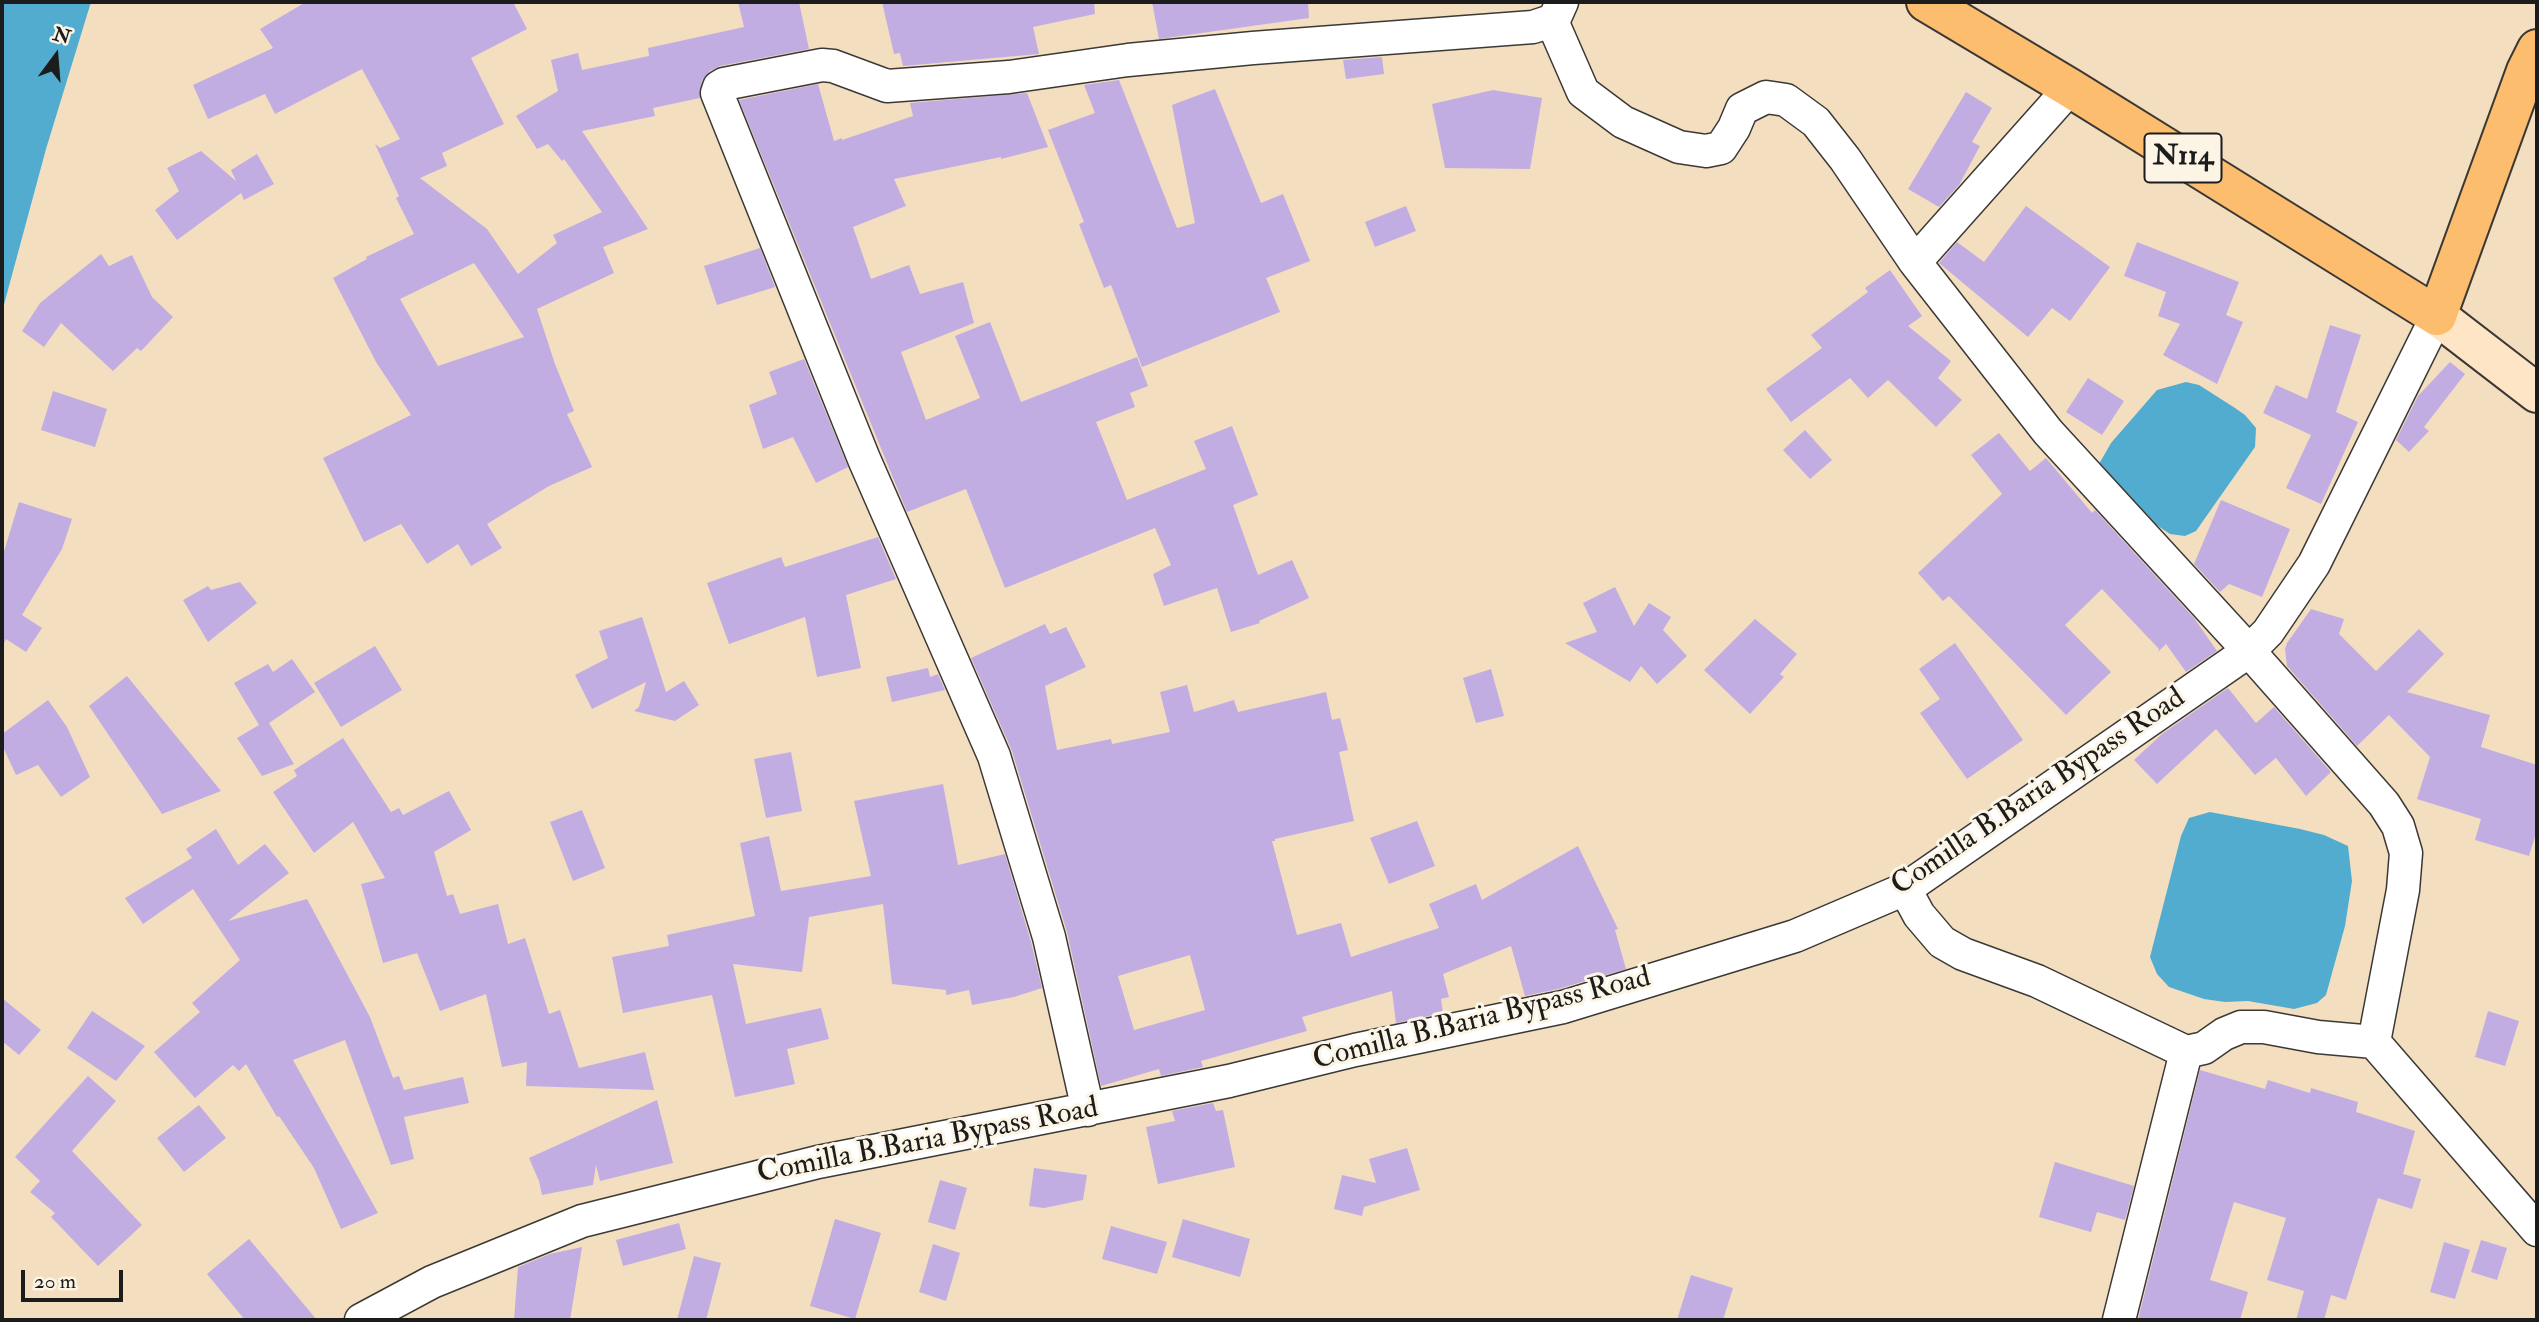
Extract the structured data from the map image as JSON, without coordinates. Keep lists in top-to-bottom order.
{
  "streets": {
    "highway": ["N114"],
    "street": ["Comilla B.Baria Bypass Road"]
  },
  "crossings": [
    ["N114", "Comilla B.Baria Bypass Road"]
  ],
  "scale_bar": "20 m",
  "north": "top"
}
